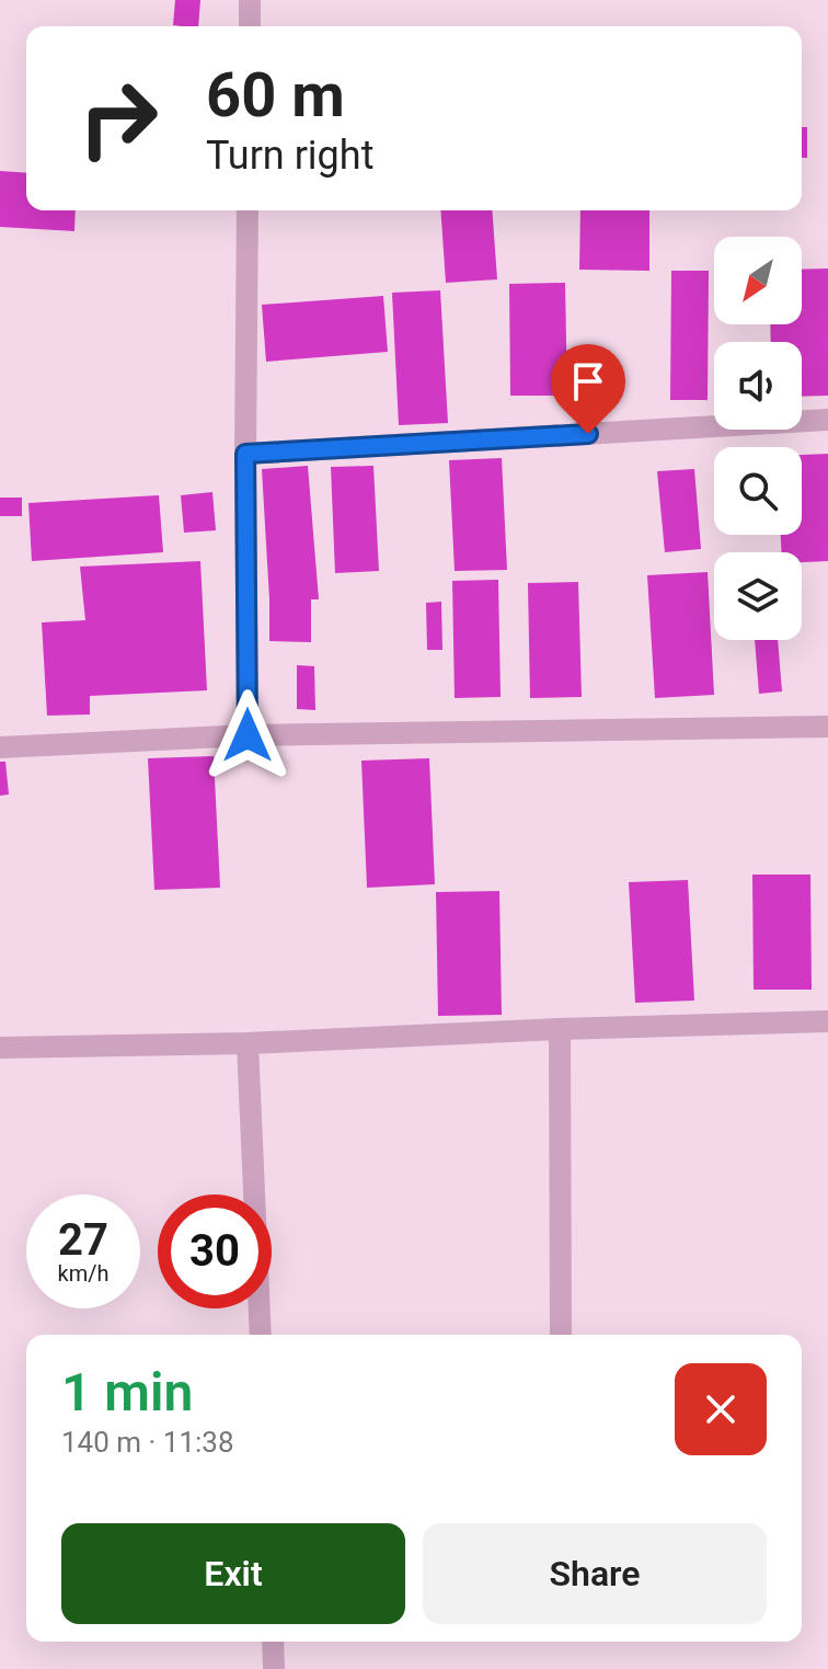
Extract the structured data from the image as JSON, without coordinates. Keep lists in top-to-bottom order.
{
  "north": "bottom left",
  "page": {
    "turn": ["60 m", "Turn right"],
    "speed": "27 km/h",
    "limit": "30",
    "heading": ["1 min", "140 m · 11:38"],
    "buttons": ["Exit", "Share"]
  }
}
